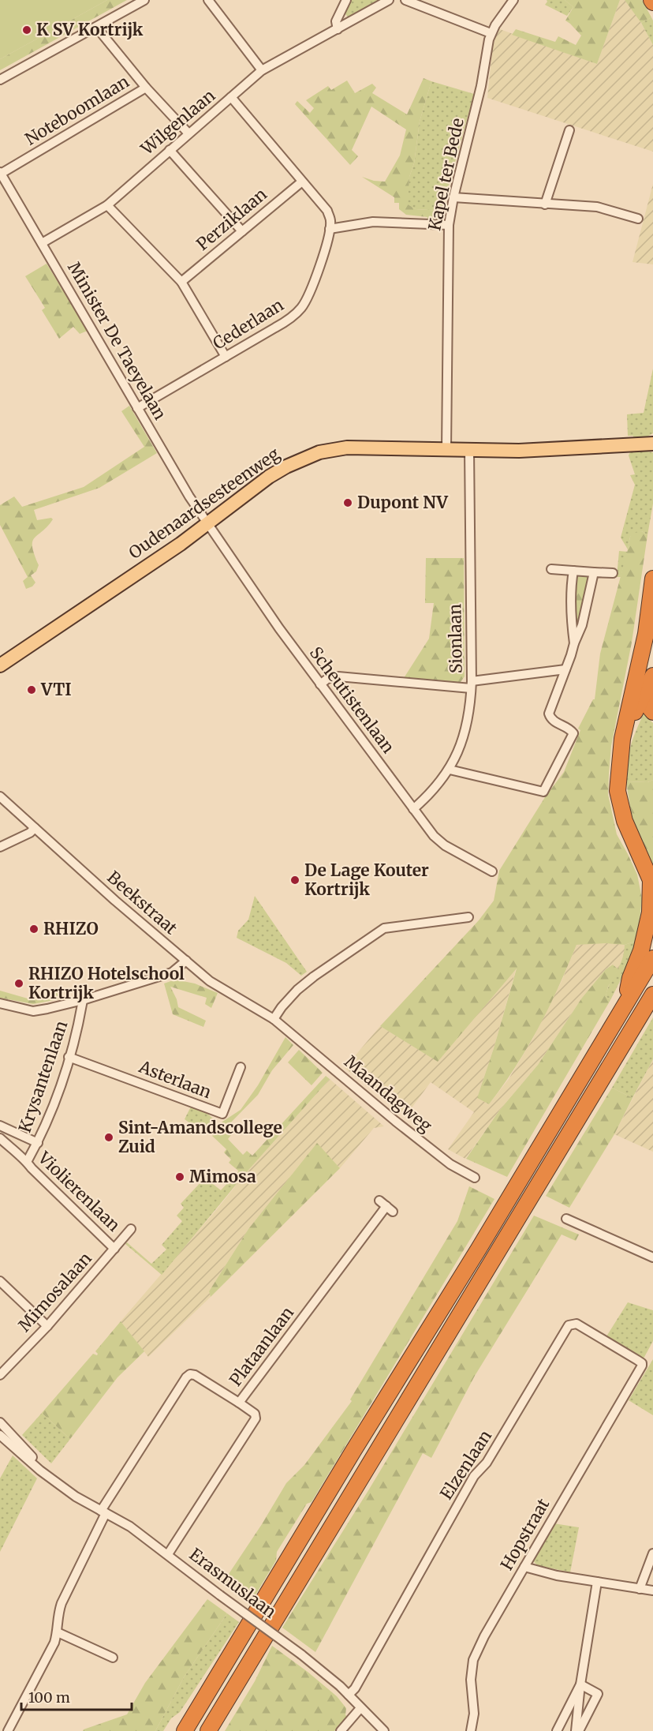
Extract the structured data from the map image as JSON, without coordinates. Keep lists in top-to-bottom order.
{
  "streets": {
    "main road": ["Oudenaardsesteenweg"],
    "street": [
      "Noteboomlaan",
      "Wilgenlaan",
      "Kapel ter Bede",
      "Perziklaan",
      "Cederlaan",
      "Minister De Taeyelaan",
      "Sionlaan",
      "Scheutistenlaan",
      "Beekstraat",
      "Krysantenlaan",
      "Asterlaan",
      "Maandagweg",
      "Violierenlaan",
      "Mimosalaan",
      "Plataanlaan",
      "Elzenlaan",
      "Hopstraat",
      "Erasmuslaan"
    ]
  },
  "crossings": [
    ["Noteboomlaan", "Minister De Taeyelaan"],
    ["Wilgenlaan", "Minister De Taeyelaan"],
    ["Kapel ter Bede", "Oudenaardsesteenweg"],
    ["Cederlaan", "Minister De Taeyelaan"],
    ["Minister De Taeyelaan", "Oudenaardsesteenweg"],
    ["Minister De Taeyelaan", "Scheutistenlaan"],
    ["Oudenaardsesteenweg", "Sionlaan"],
    ["Oudenaardsesteenweg", "Scheutistenlaan"],
    ["Sionlaan", "Scheutistenlaan"],
    ["Beekstraat", "Maandagweg"],
    ["Krysantenlaan", "Asterlaan"],
    ["Krysantenlaan", "Violierenlaan"],
    ["Violierenlaan", "Mimosalaan"],
    ["Plataanlaan", "Erasmuslaan"],
    ["Elzenlaan", "Hopstraat"],
    ["Elzenlaan", "Erasmuslaan"]
  ],
  "places": [
    "K SV Kortrijk",
    "Dupont NV",
    "VTI",
    "De Lage Kouter Kortrijk",
    "RHIZO",
    "RHIZO Hotelschool Kortrijk",
    "Sint-Amandscollege Zuid",
    "Mimosa"
  ],
  "scale_bar": "100 m"
}
